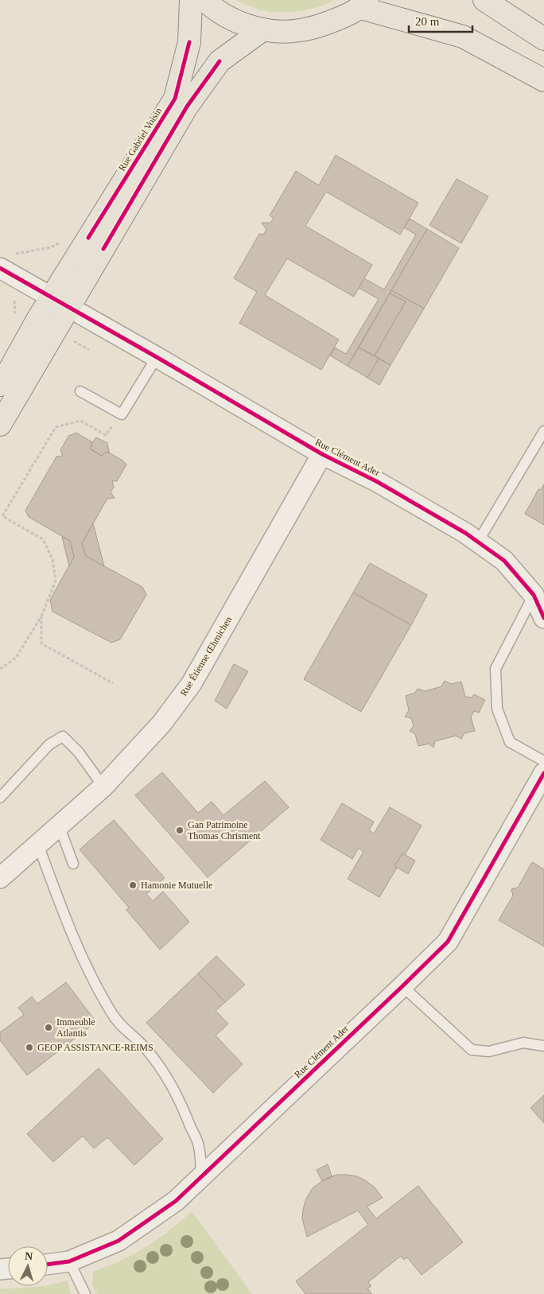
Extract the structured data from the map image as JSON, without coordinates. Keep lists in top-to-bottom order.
{
  "streets": {
    "main road": ["Rue Gabriel Voisin"],
    "street": ["Rue Clément Ader", "Rue Étienne Œhmichen"]
  },
  "crossings": [
    ["Rue Gabriel Voisin", "Rue Clément Ader"],
    ["Rue Clément Ader", "Rue Étienne Œhmichen"]
  ],
  "places": [
    "Gan Patrimoine Thomas Chrisment",
    "Hamonie Mutuelle",
    "Immeuble Atlantis",
    "GEOP ASSISTANCE-REIMS"
  ],
  "scale_bar": "20 m",
  "north": "top"
}
